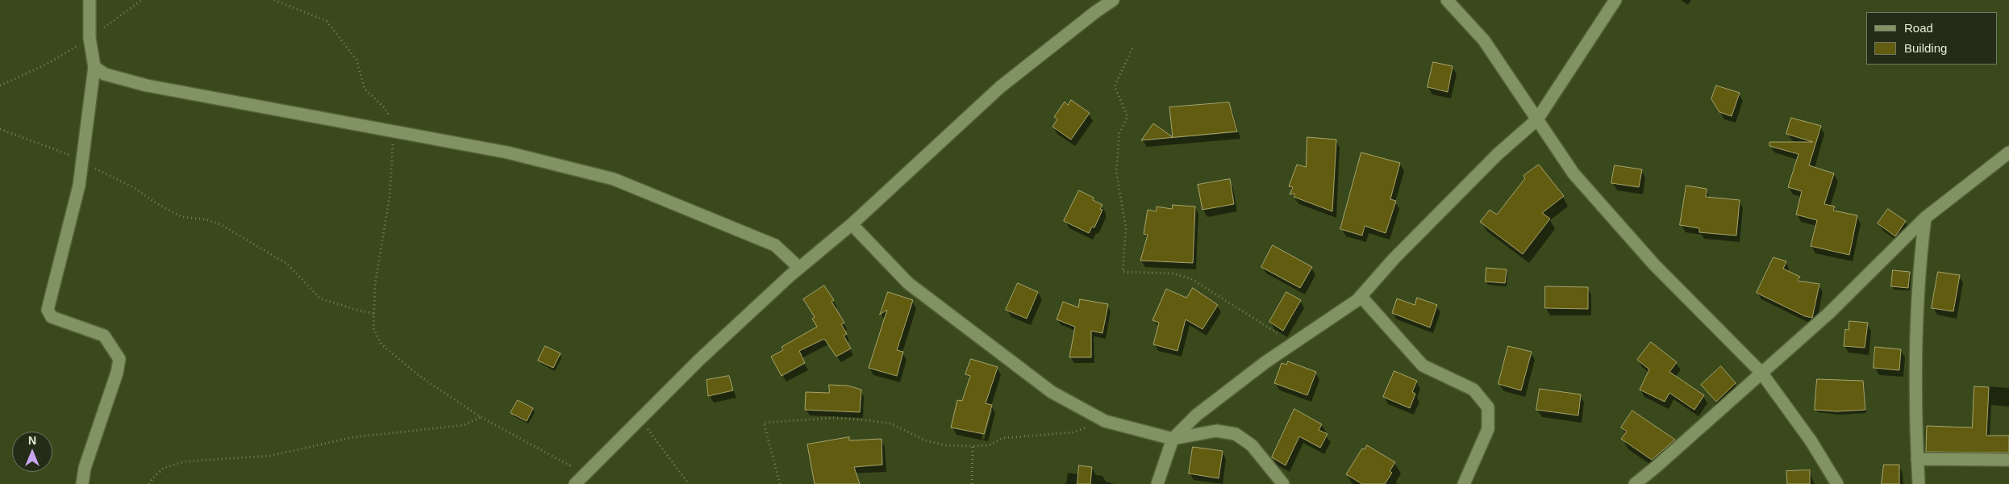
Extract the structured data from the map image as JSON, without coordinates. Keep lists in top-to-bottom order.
{
  "legend": ["Road", "Building"],
  "north": "top"
}
